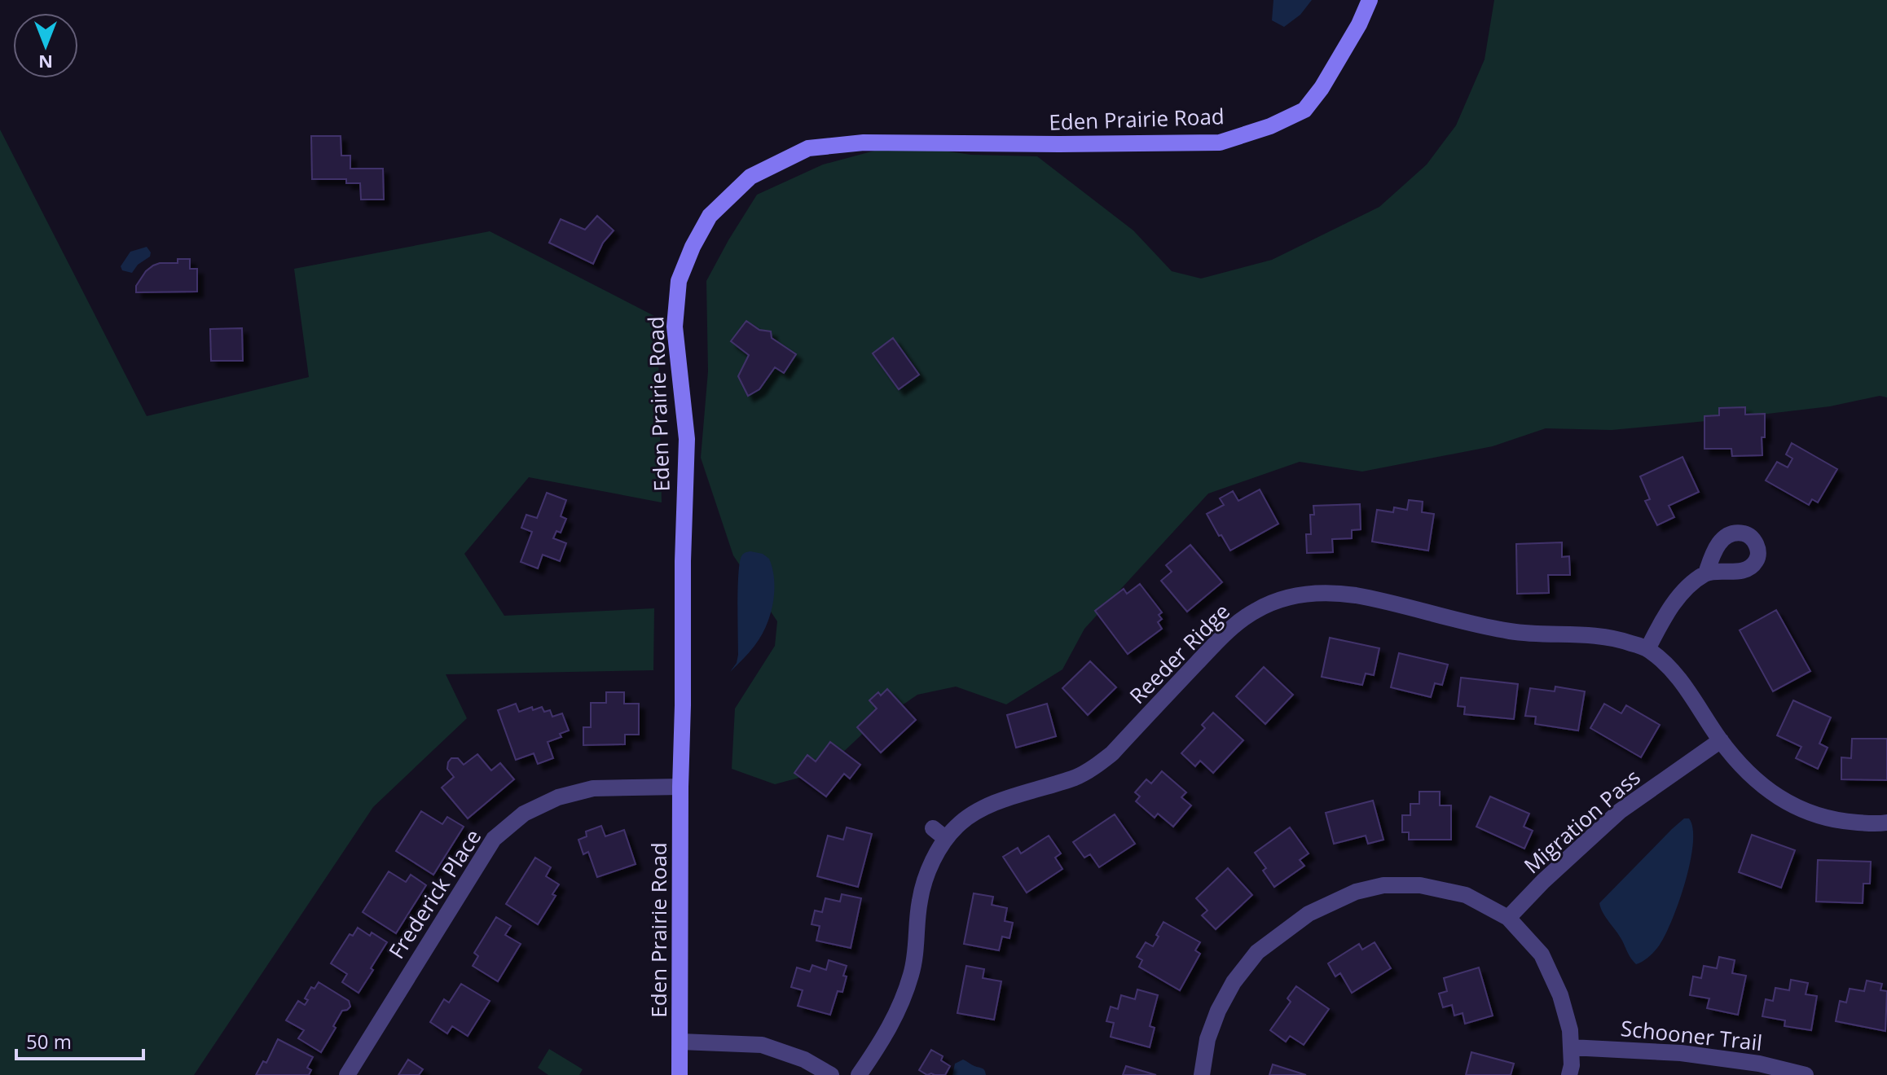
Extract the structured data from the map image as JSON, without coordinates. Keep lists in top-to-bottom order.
{
  "streets": {
    "street": [
      "Eden Prairie Road",
      "Reeder Ridge",
      "Migration Pass",
      "Frederick Place",
      "Schooner Trail"
    ]
  },
  "crossings": [
    ["Eden Prairie Road", "Frederick Place"],
    ["Reeder Ridge", "Migration Pass"]
  ],
  "scale_bar": "50 m",
  "north": "bottom"
}
